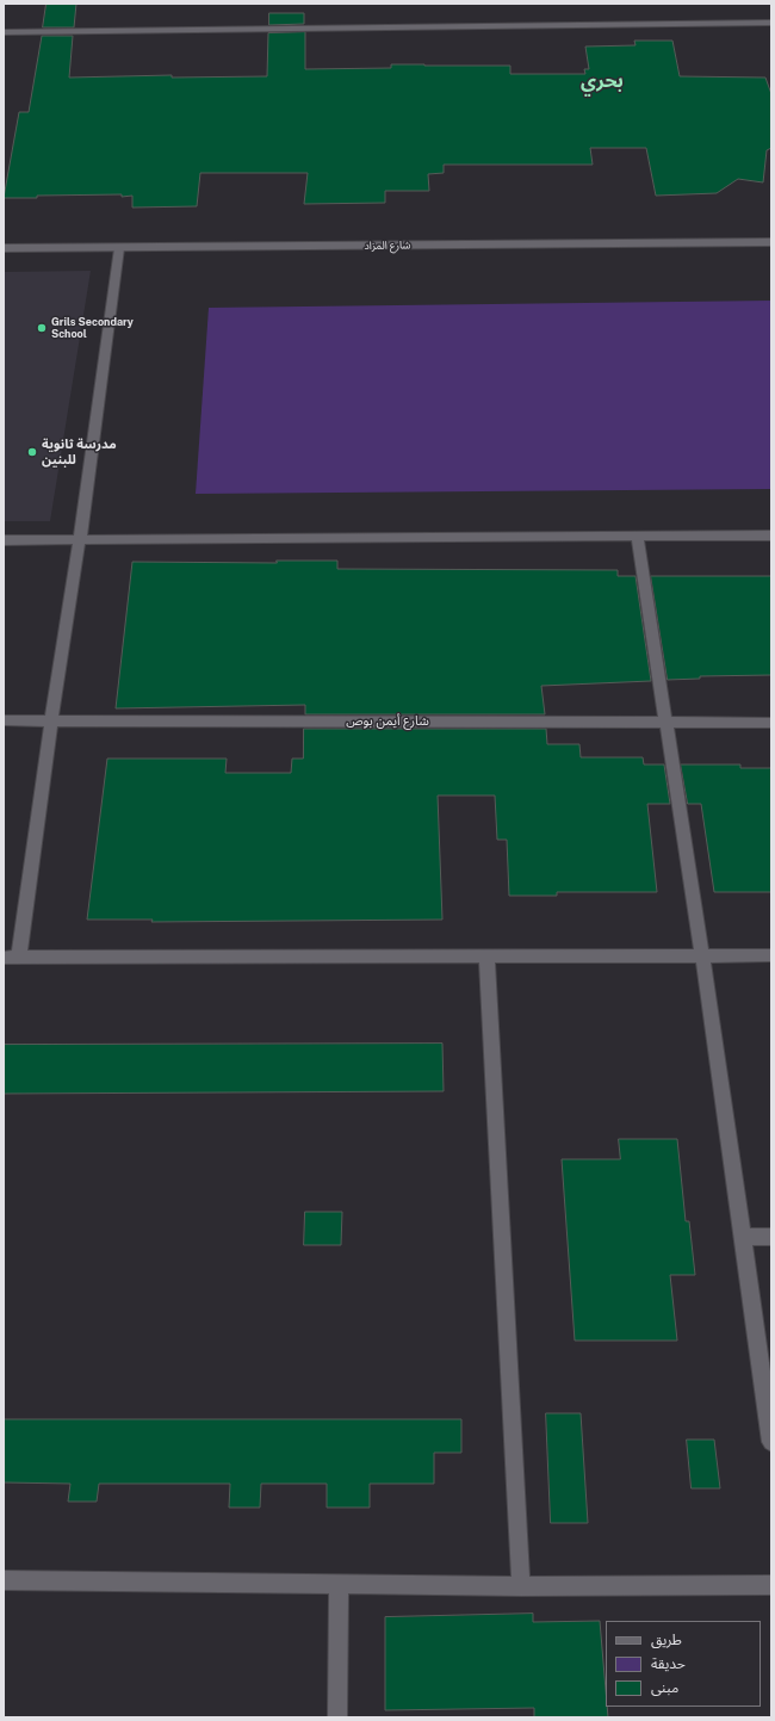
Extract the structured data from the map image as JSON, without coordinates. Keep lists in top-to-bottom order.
{
  "streets": {
    "street": ["شارع المزاد", "شارع أيمن بوص"]
  },
  "districts": ["بحري"],
  "places": ["Grils Secondary School", "مدرسة ثانوية للبنين"],
  "legend": ["طريق", "حديقة", "مبنى"]
}
